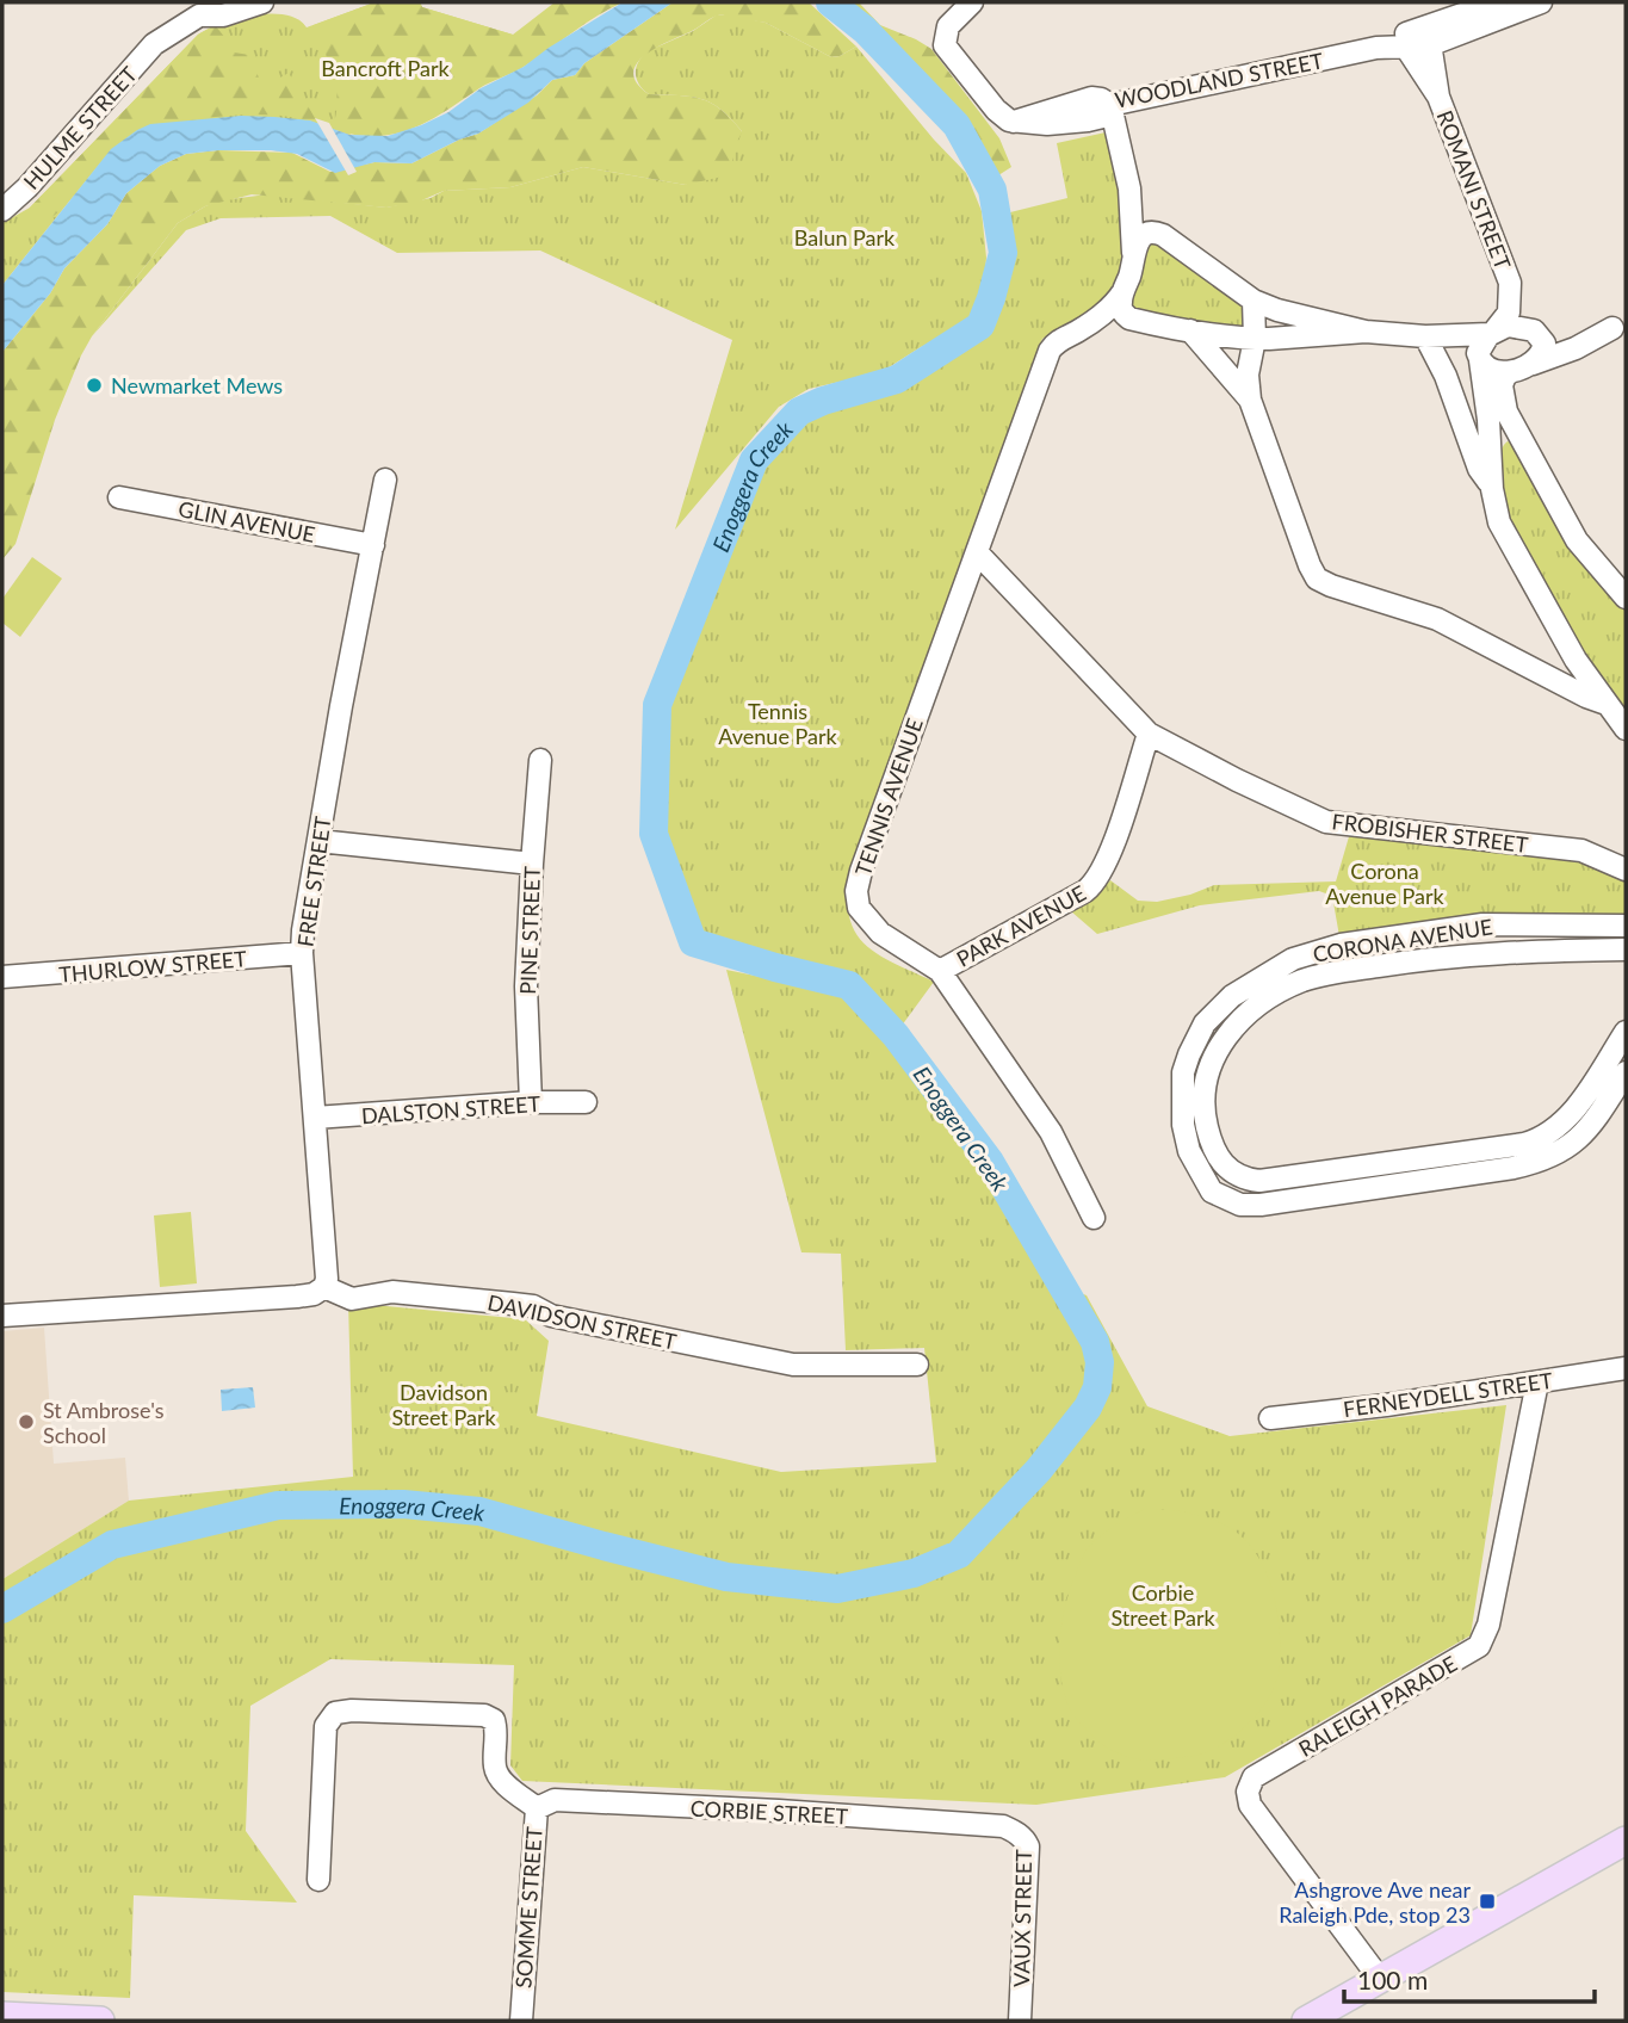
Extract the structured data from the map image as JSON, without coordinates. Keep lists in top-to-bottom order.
{
  "streets": {
    "street": [
      "WOODLAND STREET",
      "HULME STREET",
      "ROMANI STREET",
      "GLIN AVENUE",
      "TENNIS AVENUE",
      "FROBISHER STREET",
      "FREE STREET",
      "PARK AVENUE",
      "PINE STREET",
      "CORONA AVENUE",
      "THURLOW STREET",
      "DALSTON STREET",
      "DAVIDSON STREET",
      "FERNEYDELL STREET",
      "RALEIGH PARADE",
      "CORBIE STREET",
      "SOMME STREET",
      "VAUX STREET"
    ]
  },
  "crossings": [
    ["WOODLAND STREET", "ROMANI STREET"],
    ["GLIN AVENUE", "FREE STREET"],
    ["TENNIS AVENUE", "FROBISHER STREET"],
    ["TENNIS AVENUE", "PARK AVENUE"],
    ["FROBISHER STREET", "PARK AVENUE"],
    ["FREE STREET", "THURLOW STREET"],
    ["FREE STREET", "DALSTON STREET"],
    ["FREE STREET", "DAVIDSON STREET"],
    ["PINE STREET", "DALSTON STREET"],
    ["FERNEYDELL STREET", "RALEIGH PARADE"],
    ["CORBIE STREET", "SOMME STREET"],
    ["CORBIE STREET", "VAUX STREET"]
  ],
  "water": ["Enoggera Creek"],
  "parks": [
    "Bancroft Park",
    "Balun Park",
    "Tennis Avenue Park",
    "Corona Avenue Park",
    "Davidson Street Park",
    "Corbie Street Park"
  ],
  "places": {
    "other": ["Newmarket Mews", "St Ambrose's School"],
    "transit": ["Ashgrove Ave near Raleigh Pde, stop 23"]
  },
  "scale_bar": "100 m"
}
